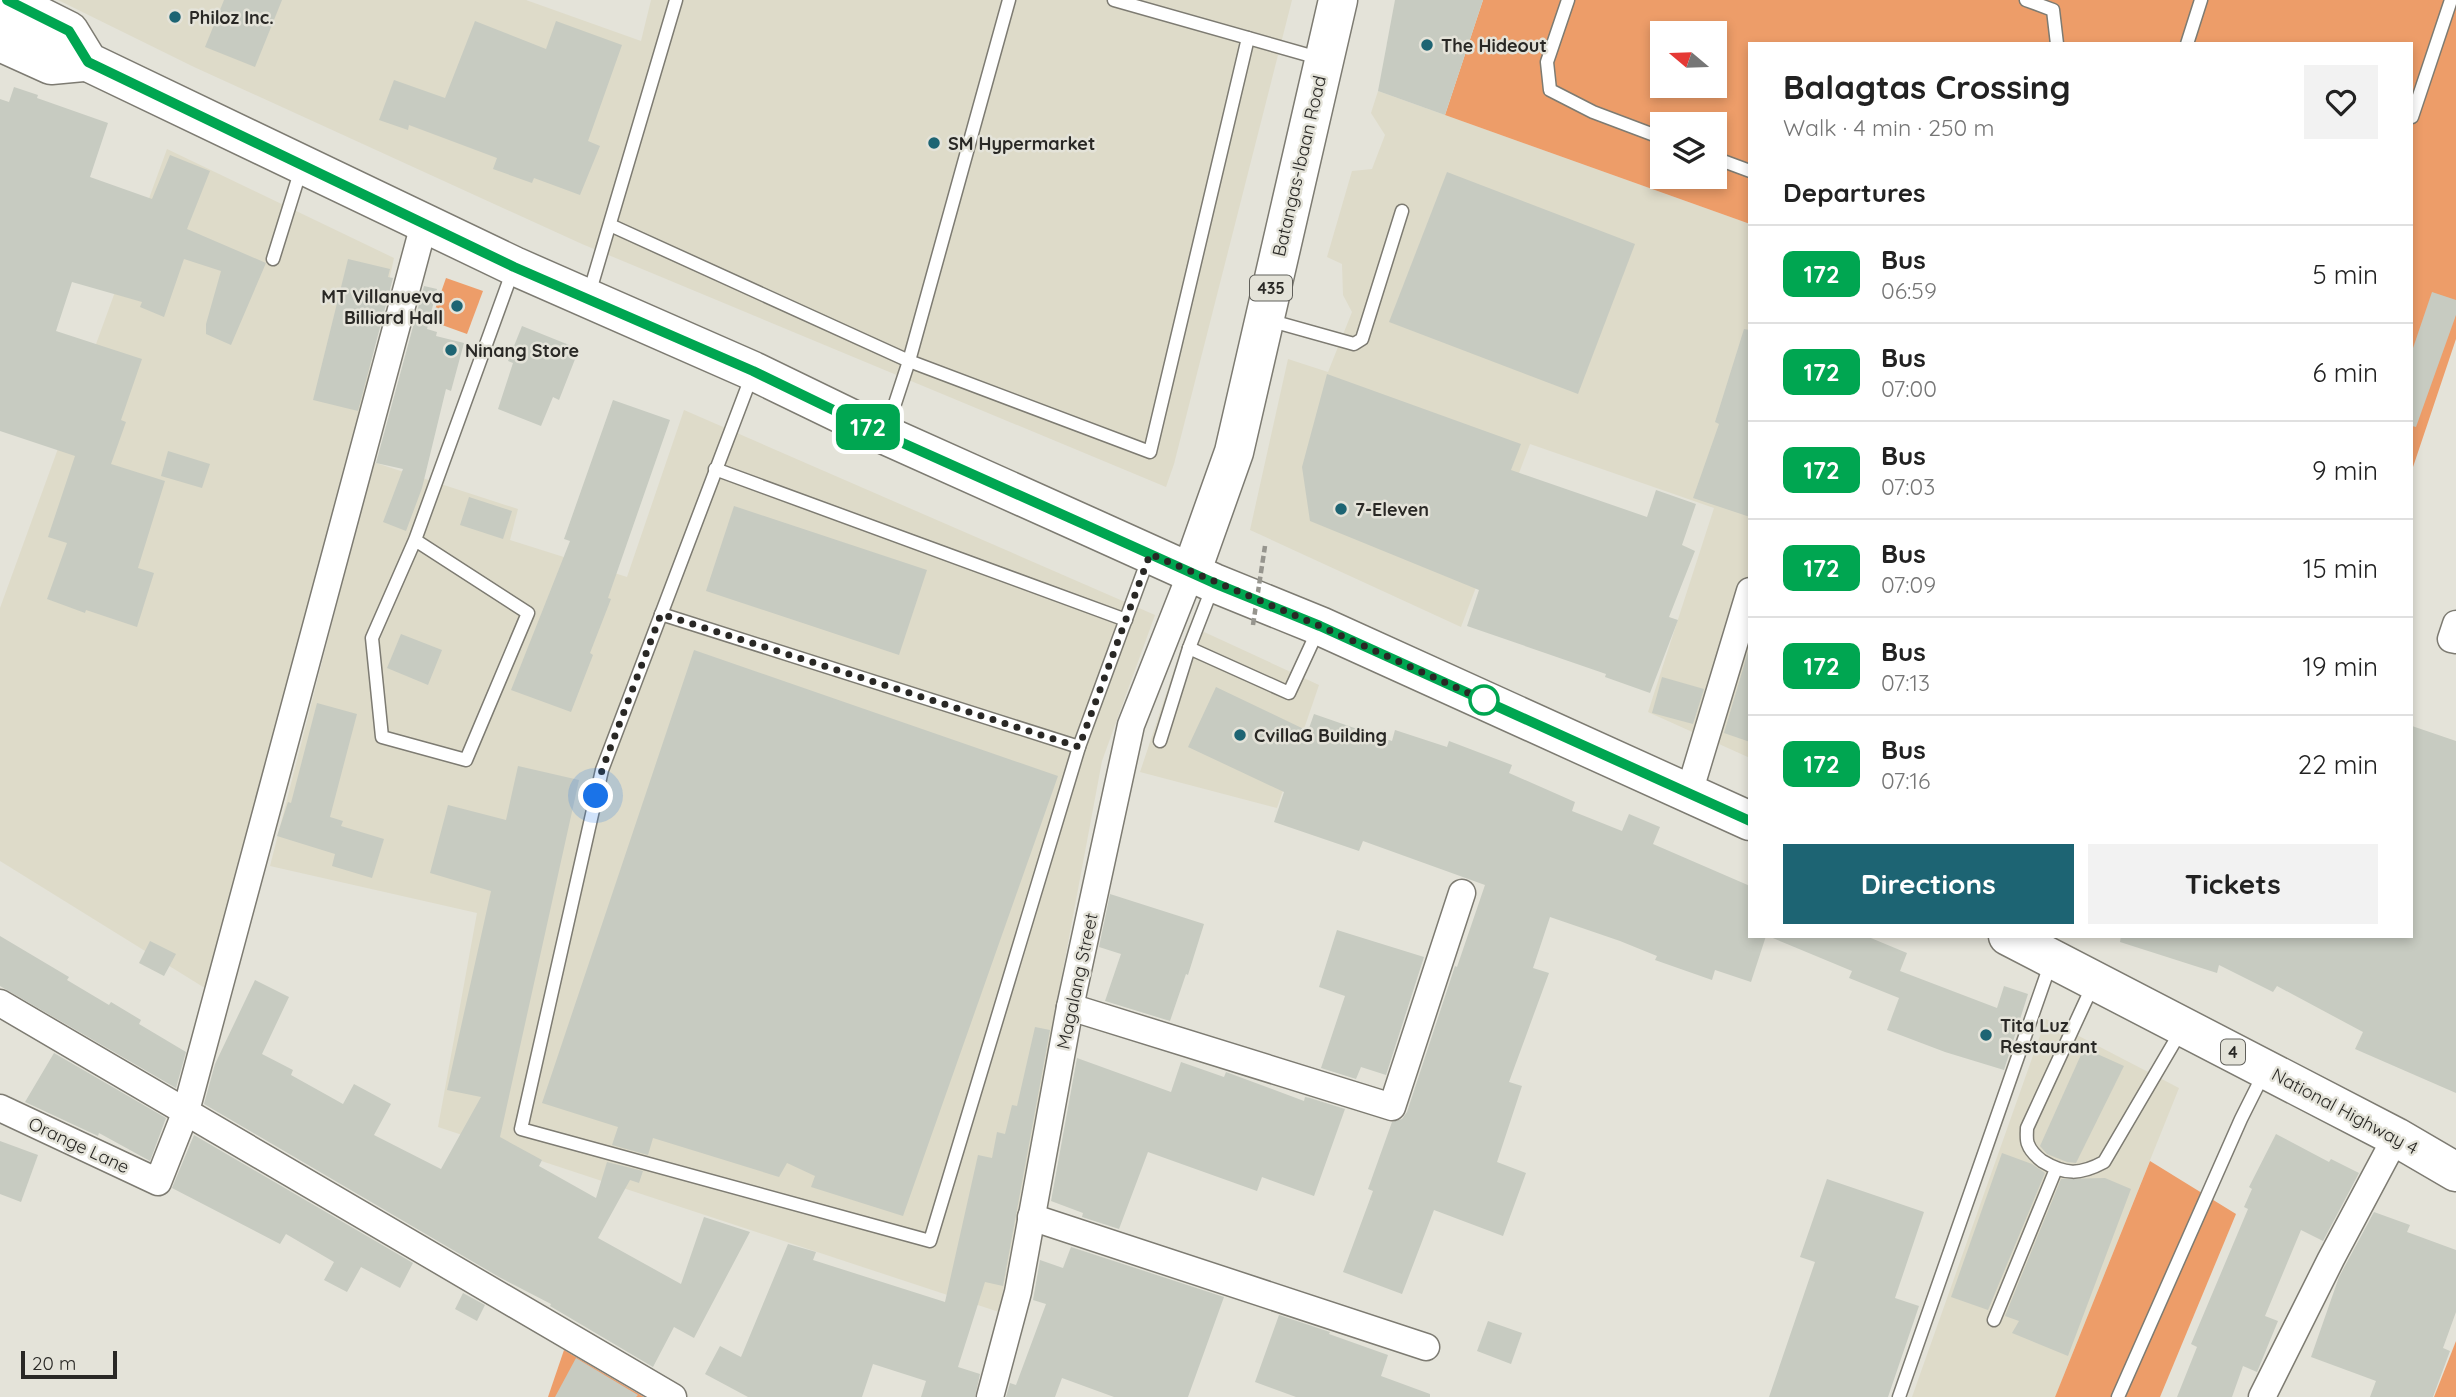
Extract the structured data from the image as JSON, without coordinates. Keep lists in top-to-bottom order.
{
  "streets": {
    "main road": [
      "Batangas-Ibaan Road",
      "435",
      "4",
      "National Highway 4"
    ],
    "street": ["Magalang Street", "Orange Lane"]
  },
  "crossings": [
    ["Batangas-Ibaan Road", "Magalang Street"]
  ],
  "places": [
    "Philoz Inc.",
    "The Hideout",
    "SM Hypermarket",
    "MT Villanueva Billiard Hall",
    "Ninang Store",
    "7-Eleven",
    "CvillaG Building",
    "Tita Luz Restaurant"
  ],
  "lines": ["bus line 172"],
  "scale_bar": "20 m",
  "north": "left",
  "page": {
    "on_map": "172",
    "heading": [
      ["Balagtas Crossing", "Walk · 4 min · 250 m"],
      "Departures"
    ],
    "list": [
      {
        "mark": "172",
        "name": "Bus",
        "note": "06:59",
        "value": "5 min"
      },
      {
        "mark": "172",
        "name": "Bus",
        "note": "07:00",
        "value": "6 min"
      },
      {
        "mark": "172",
        "name": "Bus",
        "note": "07:03",
        "value": "9 min"
      },
      {
        "mark": "172",
        "name": "Bus",
        "note": "07:09",
        "value": "15 min"
      },
      {
        "mark": "172",
        "name": "Bus",
        "note": "07:13",
        "value": "19 min"
      },
      {
        "mark": "172",
        "name": "Bus",
        "note": "07:16",
        "value": "22 min"
      }
    ],
    "buttons": ["Directions", "Tickets"],
    "scale": "20 m"
  }
}
